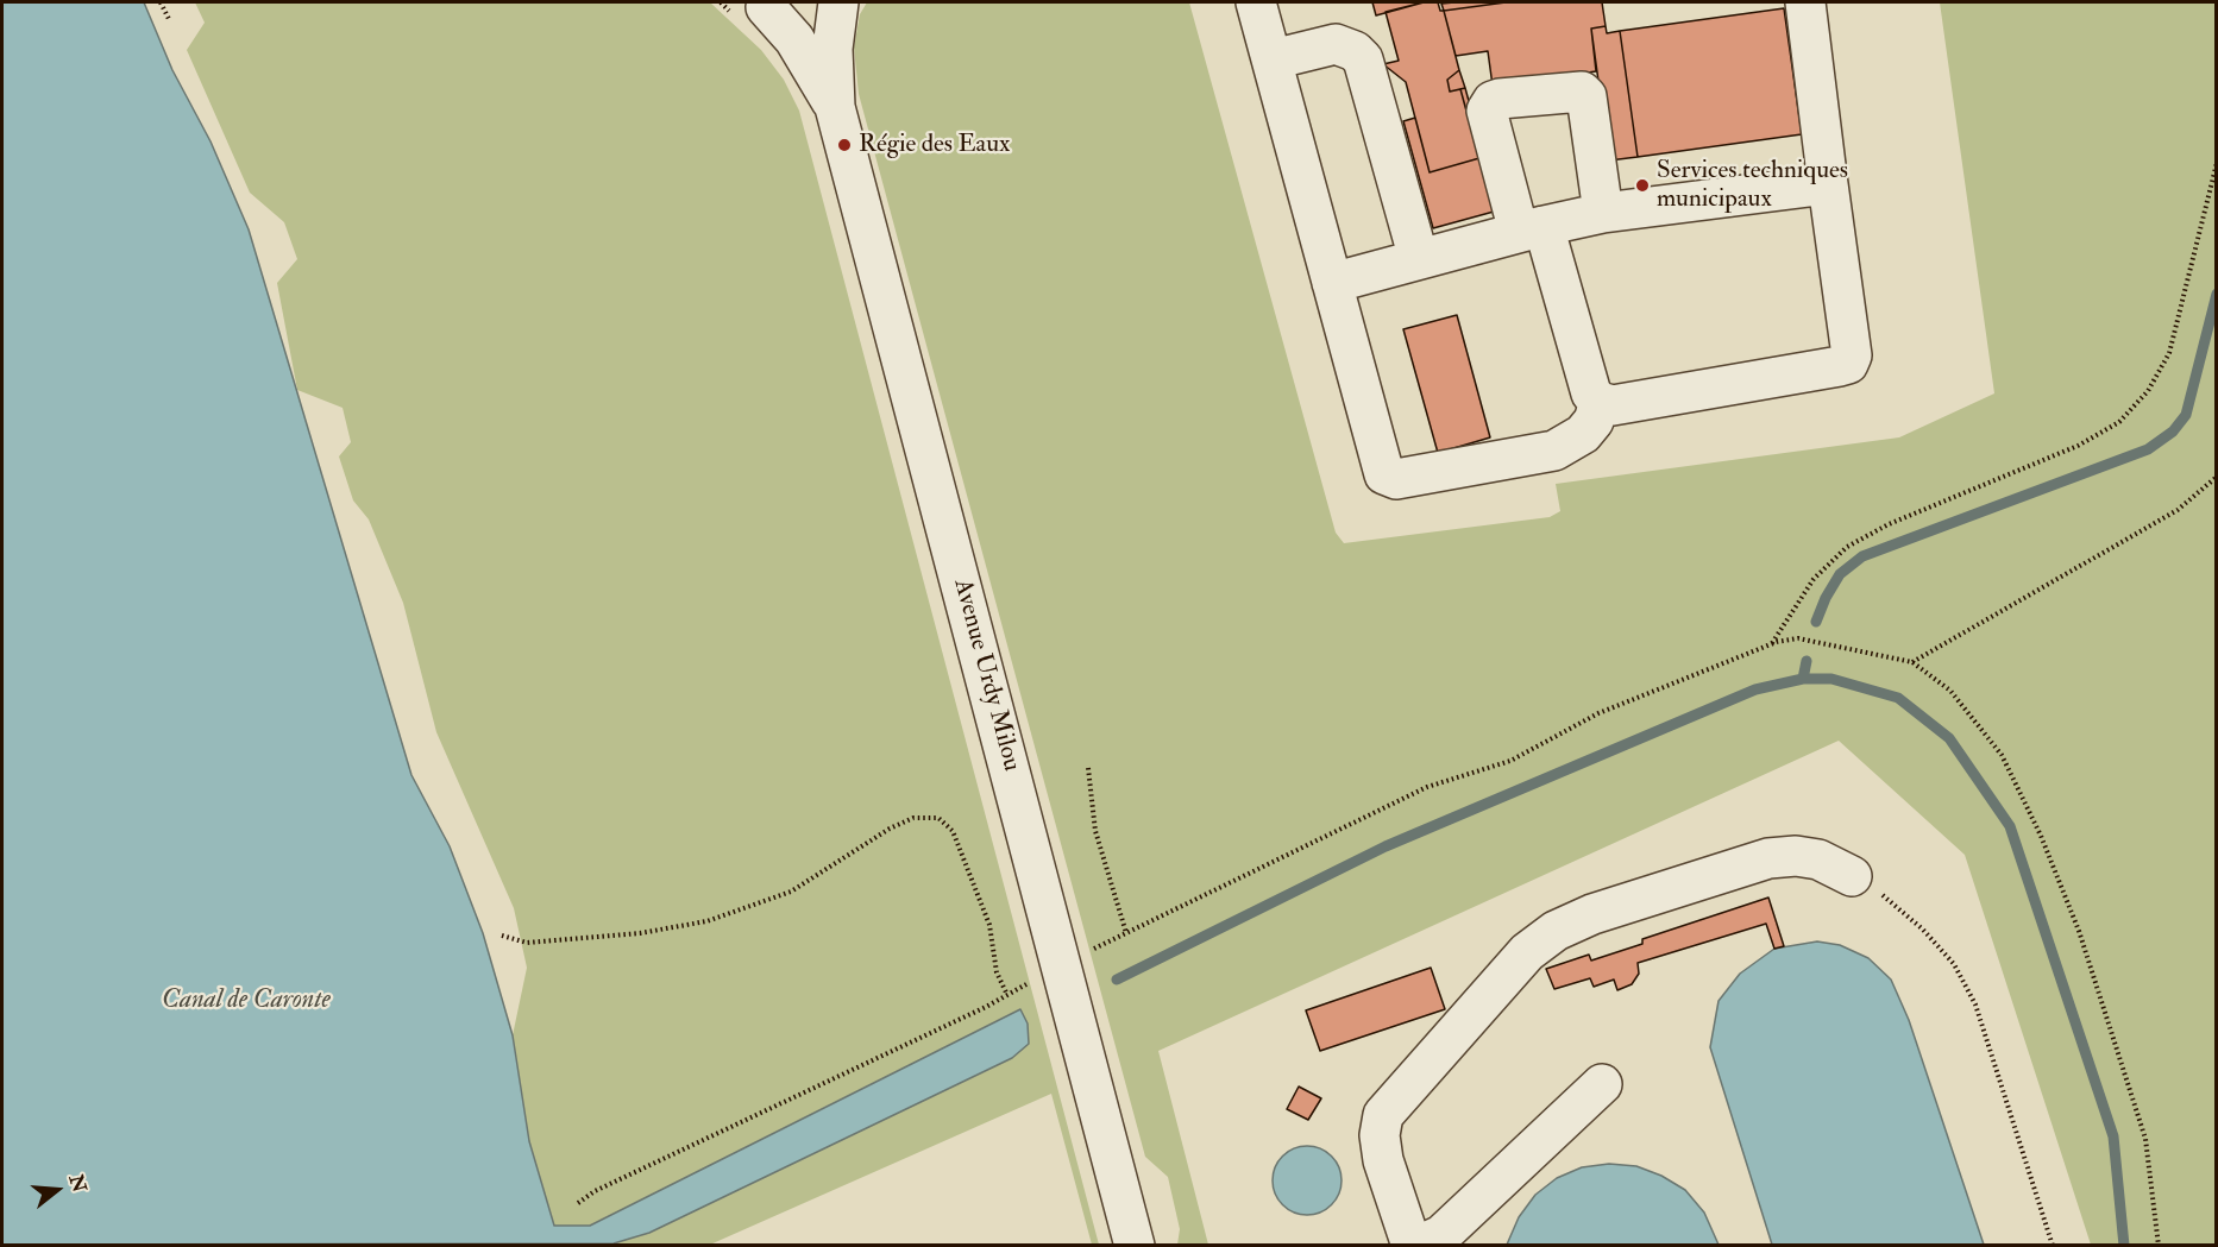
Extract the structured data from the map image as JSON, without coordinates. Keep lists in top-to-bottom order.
{
  "streets": {
    "street": ["Avenue Urdy Milou"]
  },
  "water": ["Canal de Caronte"],
  "places": ["Régie des Eaux", "Services techniques municipaux"],
  "north": "right"
}
